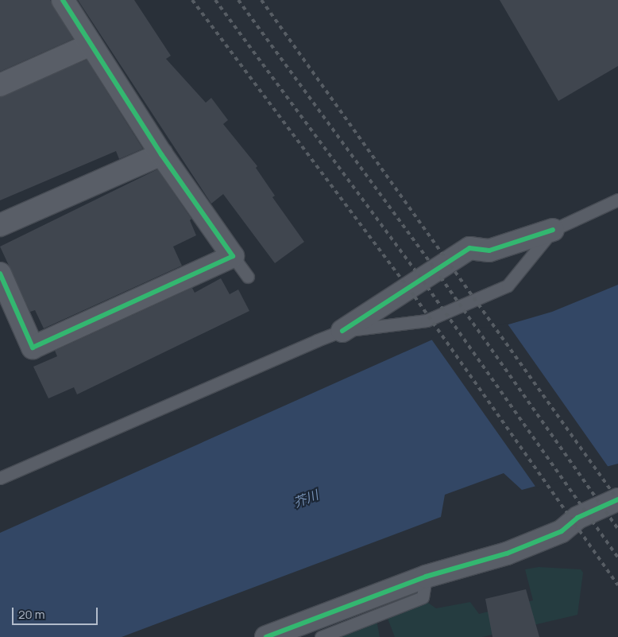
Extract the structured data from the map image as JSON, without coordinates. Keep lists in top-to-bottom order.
{
  "water": ["芥川"],
  "scale_bar": "20 m"
}
